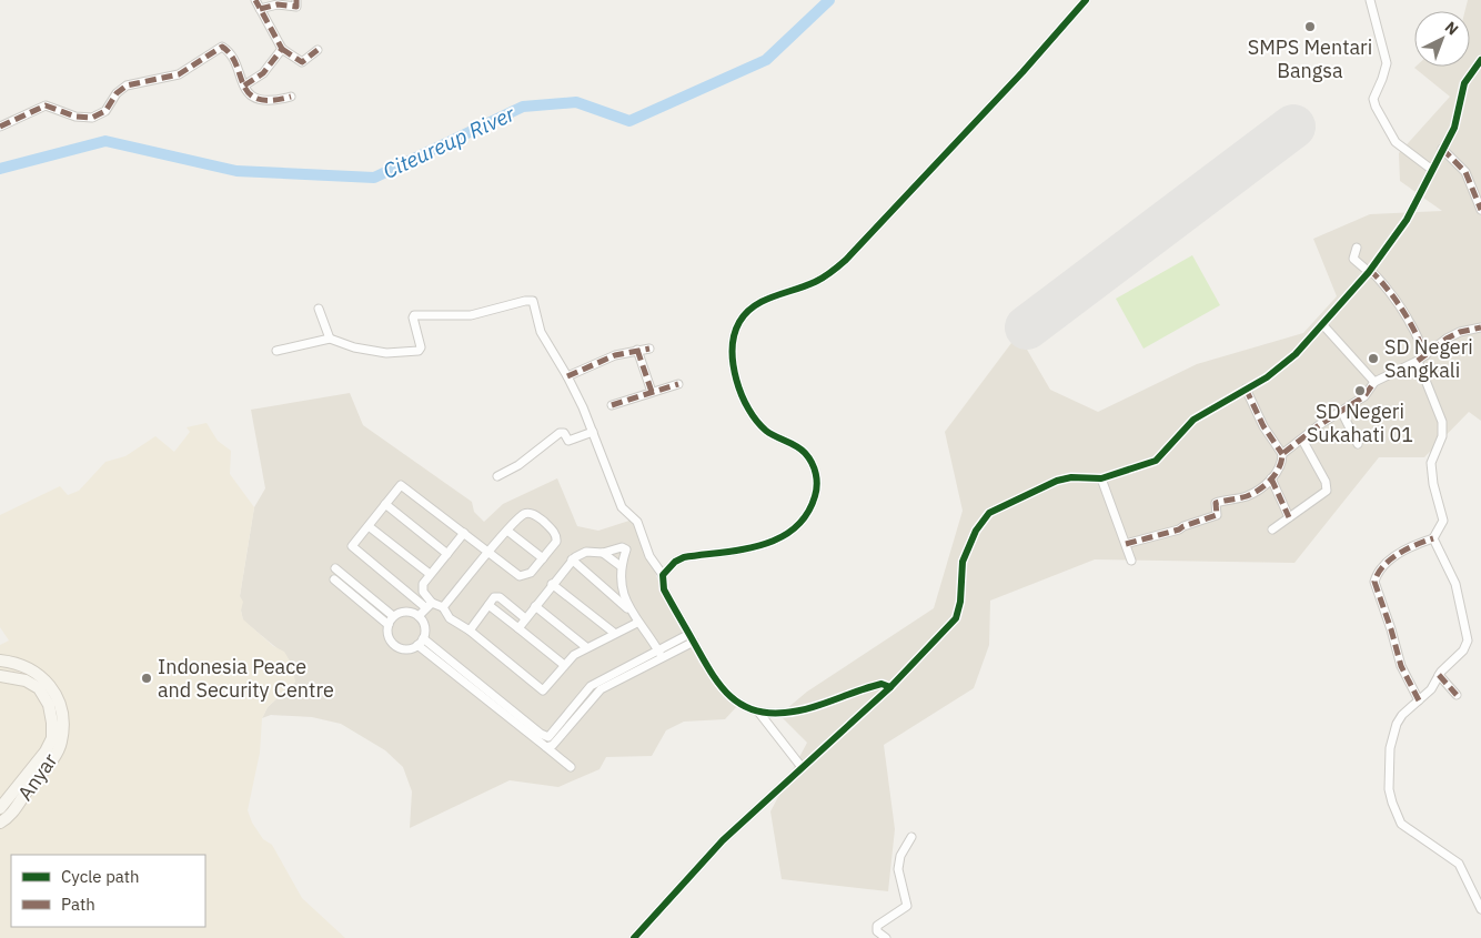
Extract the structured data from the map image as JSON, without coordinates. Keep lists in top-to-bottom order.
{
  "streets": {
    "street": ["Anyar"]
  },
  "water": ["Citeureup River"],
  "places": [
    "SMPS Mentari Bangsa",
    "SD Negeri Sangkali",
    "SD Negeri Sukahati 01",
    "Indonesia Peace and Security Centre"
  ],
  "legend": ["Cycle path", "Path"],
  "north": "top right"
}
